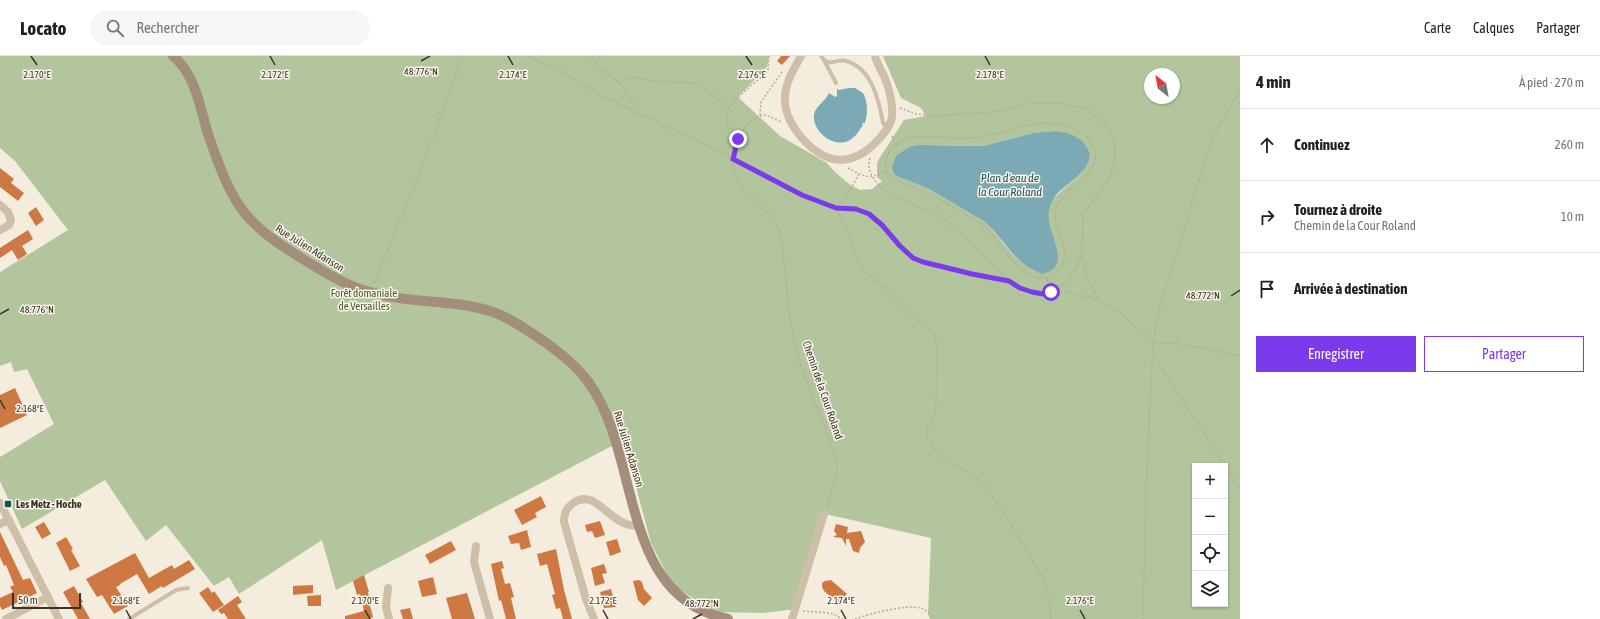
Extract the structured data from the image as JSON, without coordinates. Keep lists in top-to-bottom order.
{
  "streets": {
    "main road": ["Rue Julien Adanson"],
    "path": ["Chemin de la Cour Roland"]
  },
  "water": ["Plan d'eau de la Cour Roland"],
  "parks": ["Forêt domaniale de Versailles"],
  "places": {
    "transit": ["Les Metz - Hoche"]
  },
  "scale_bar": "50 m",
  "north": "top left",
  "page": {
    "header": "Locato",
    "search": "Rechercher",
    "nav": ["Carte", "Calques", "Partager"],
    "heading": ["4 min", "À pied · 270 m"],
    "list": [
      ["Continuez", "260 m"],
      ["Tournez à droite", "Chemin de la Cour Roland", "10 m"],
      "Arrivée à destination"
    ],
    "buttons": ["Enregistrer", "Partager"],
    "map_buttons": ["+", "−"],
    "scale": "50 m"
  },
  "coordinates": [
    "48.776°N",
    "2.170°E",
    "2.172°E",
    "2.174°E",
    "2.176°E",
    "2.178°E",
    "48.772°N",
    "2.168°E"
  ]
}
